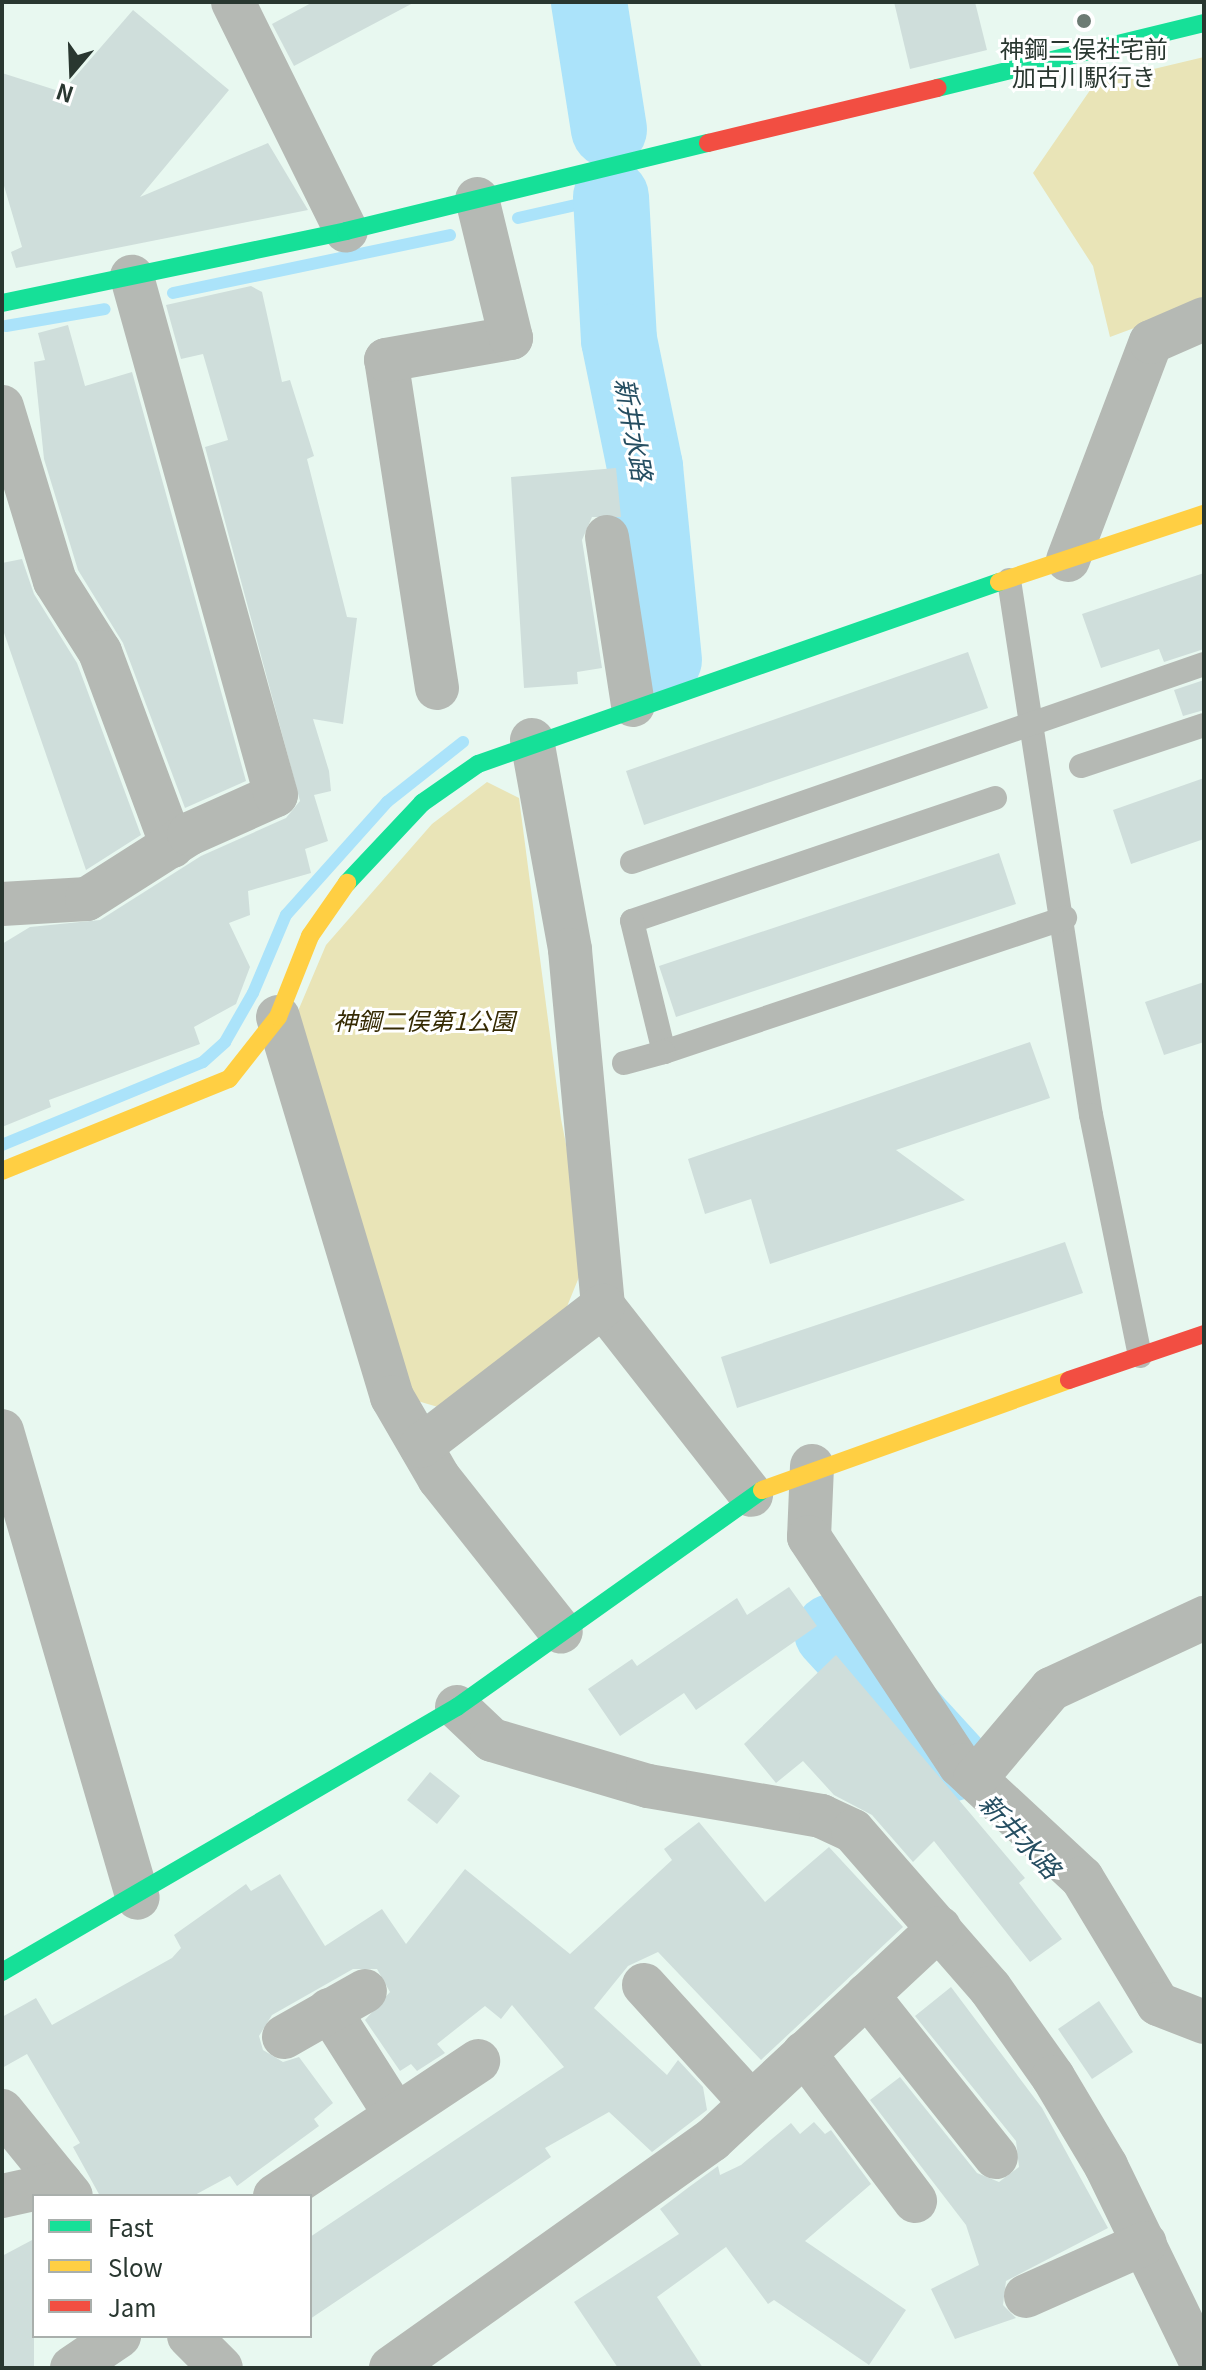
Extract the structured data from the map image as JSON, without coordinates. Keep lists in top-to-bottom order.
{
  "water": ["新井水路"],
  "parks": ["神鋼二俣第1公園"],
  "places": ["神鋼二俣社宅前 加古川駅行き"],
  "legend": ["Fast", "Slow", "Jam"],
  "north": "bottom"
}
